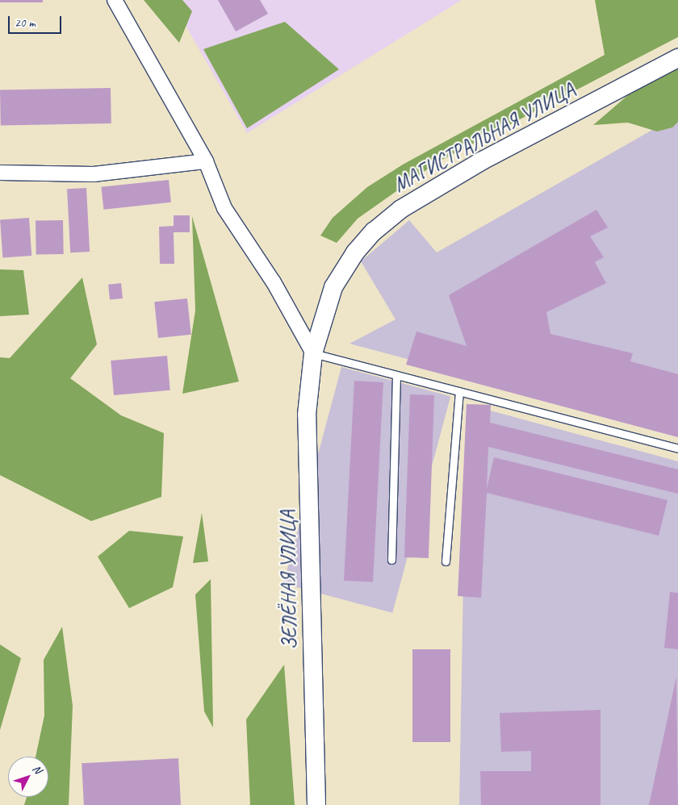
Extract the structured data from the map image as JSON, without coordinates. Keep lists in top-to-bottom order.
{
  "streets": {
    "street": ["МАГИСТРАЛЬНАЯ УЛИЦА", "ЗЕЛЁНАЯ УЛИЦА"]
  },
  "crossings": [
    ["МАГИСТРАЛЬНАЯ УЛИЦА", "ЗЕЛЁНАЯ УЛИЦА"]
  ],
  "scale_bar": "20 m",
  "north": "top right"
}
